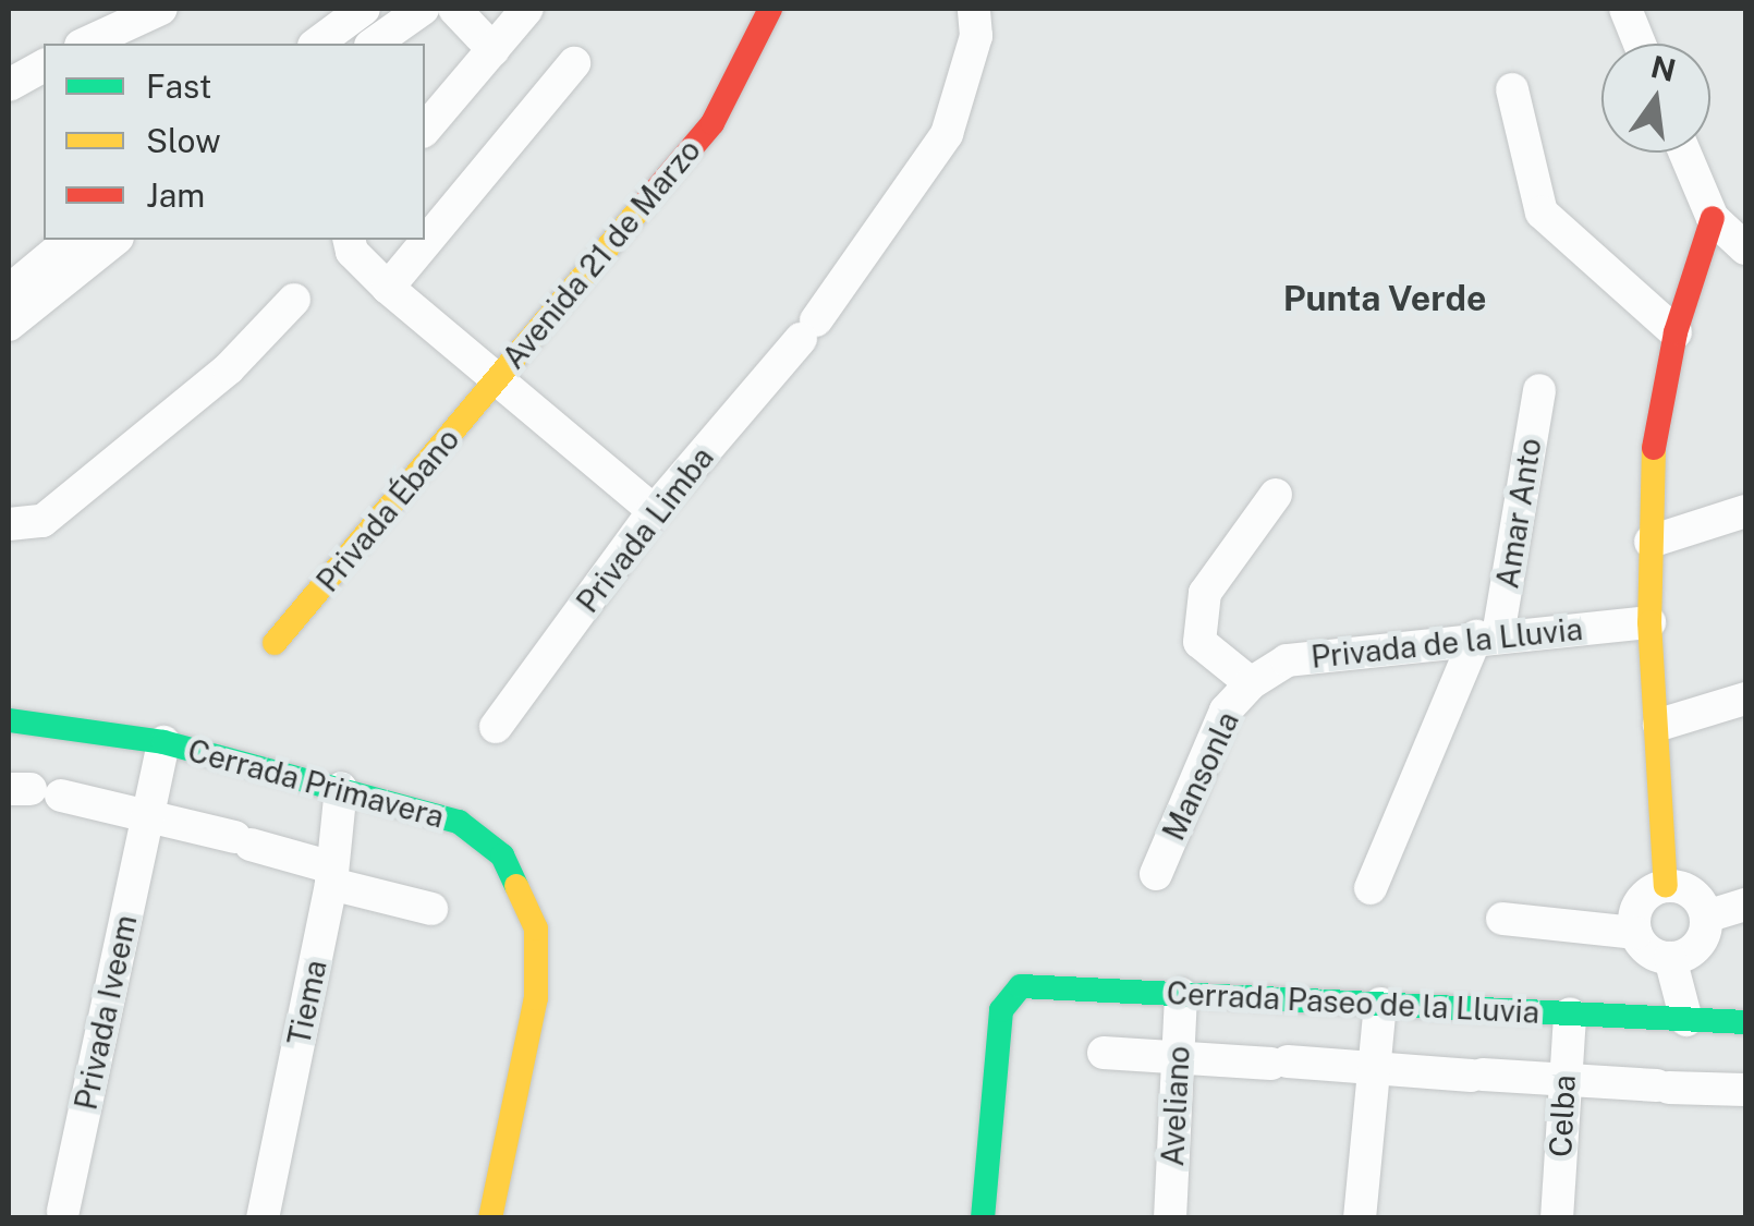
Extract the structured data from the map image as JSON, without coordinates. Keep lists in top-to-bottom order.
{
  "streets": {
    "street": [
      "Avenida 21 de Marzo",
      "Privada Ébano",
      "Amar Anto",
      "Privada Limba",
      "Privada de la Lluvia",
      "Mansonla",
      "Cerrada Primavera",
      "Tiema",
      "Cerrada Paseo de la Lluvia",
      "Privada Iveem",
      "Aveliano",
      "Celba"
    ]
  },
  "crossings": [
    ["Avenida 21 de Marzo", "Privada Ébano"],
    ["Amar Anto", "Privada de la Lluvia"],
    ["Privada de la Lluvia", "Mansonla"],
    ["Cerrada Primavera", "Tiema"],
    ["Cerrada Primavera", "Privada Iveem"],
    ["Cerrada Paseo de la Lluvia", "Aveliano"],
    ["Cerrada Paseo de la Lluvia", "Celba"]
  ],
  "districts": ["Punta Verde"],
  "legend": ["Fast", "Slow", "Jam"],
  "north": "top"
}
